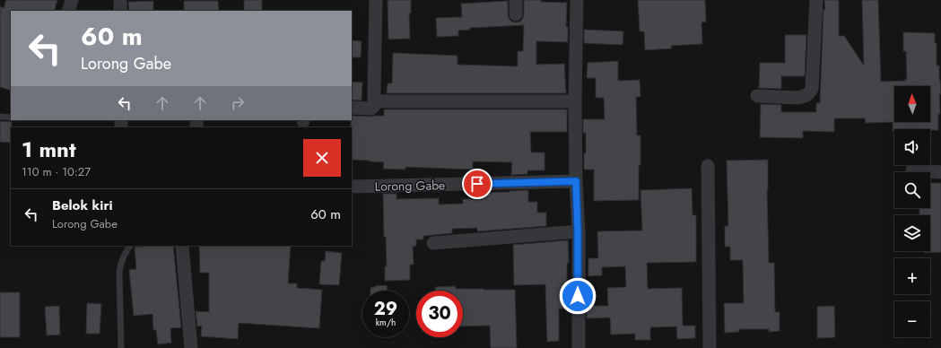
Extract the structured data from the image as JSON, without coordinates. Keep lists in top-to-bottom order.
{
  "streets": {
    "street": ["Lorong Gabe"]
  },
  "north": "top",
  "page": {
    "turn": ["60 m", "Lorong Gabe"],
    "map_buttons": ["+", "−"],
    "heading": ["1 mnt", "110 m · 10:27"],
    "list": [
      {
        "name": "Belok kiri",
        "note": "Lorong Gabe",
        "value": "60 m"
      }
    ],
    "speed": "29 km/h",
    "limit": "30"
  }
}
